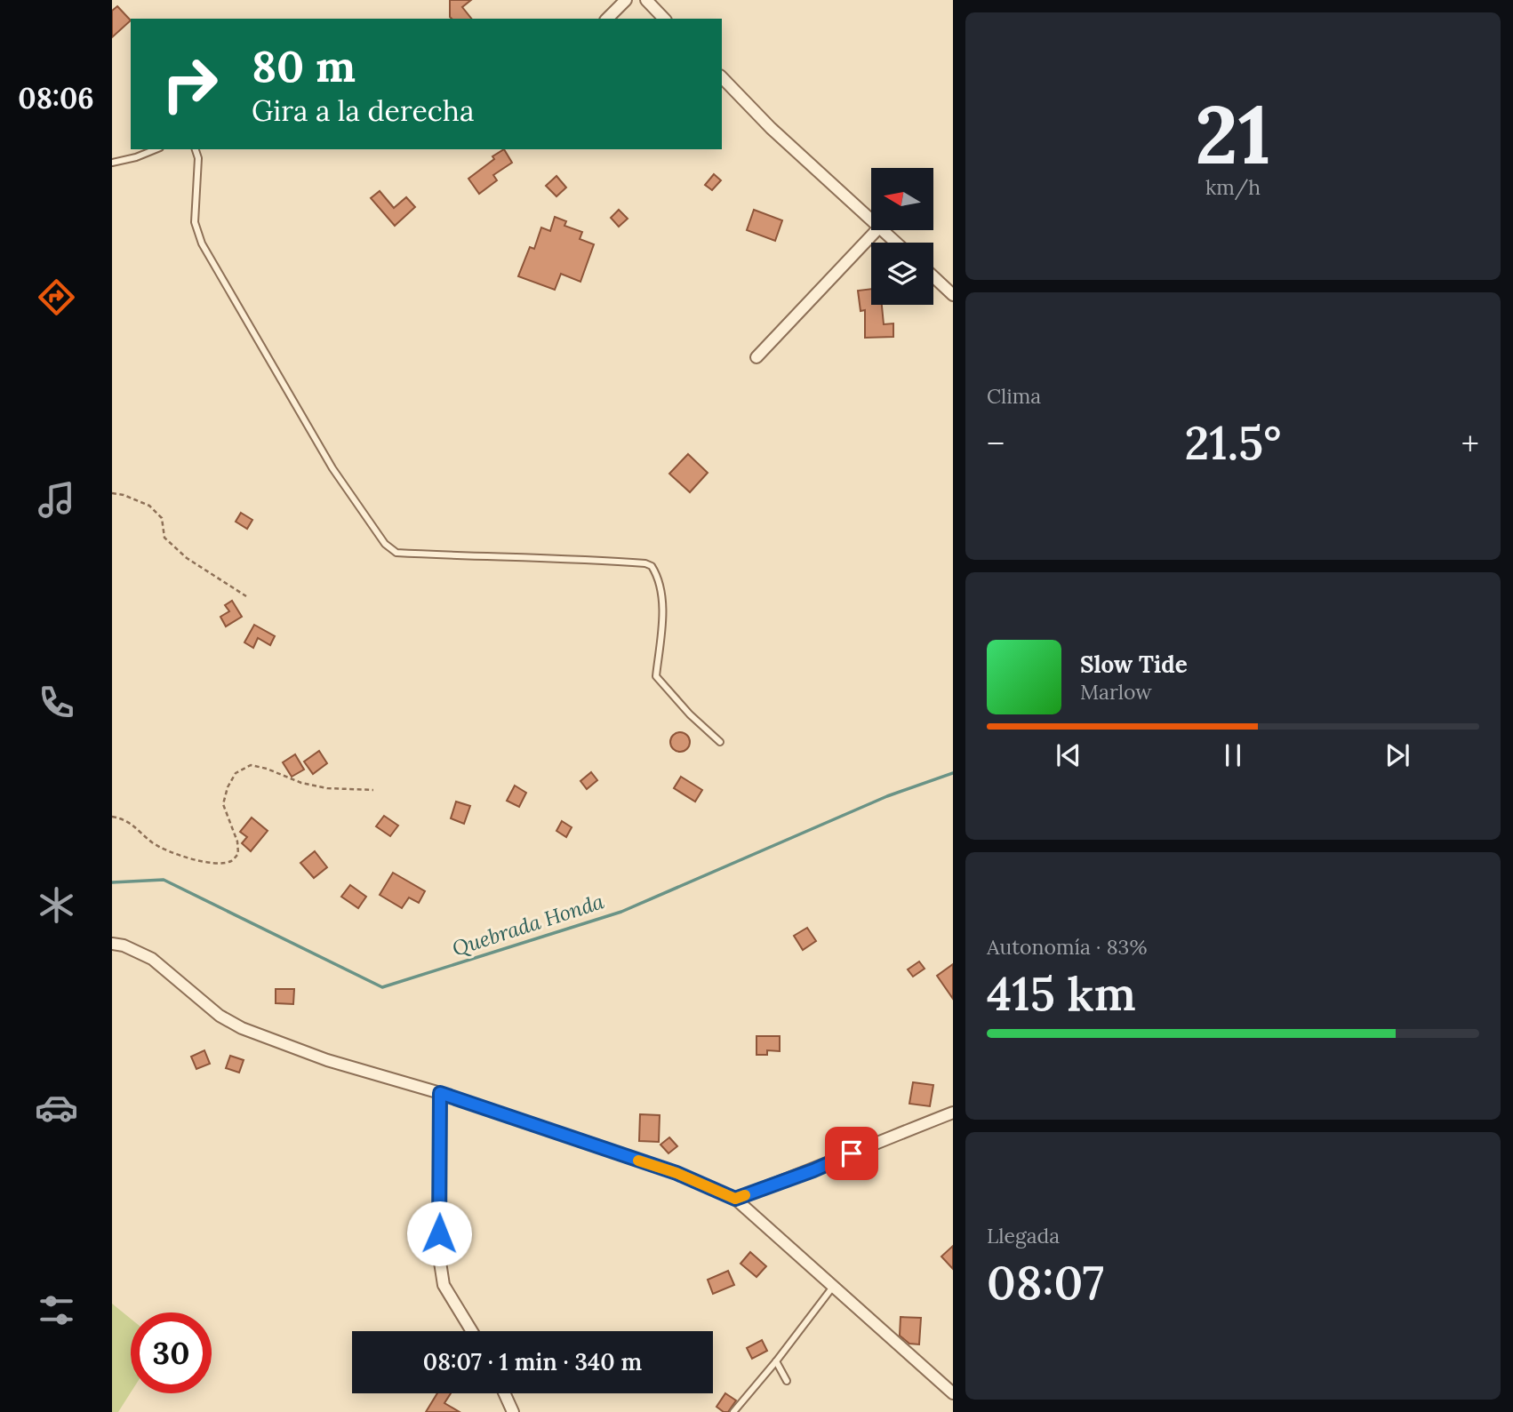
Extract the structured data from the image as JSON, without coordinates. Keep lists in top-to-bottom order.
{
  "water": ["Quebrada Honda"],
  "north": "left",
  "page": {
    "tabs": "08:06",
    "tile": [
      ["21", "km/h"],
      "Clima",
      ["Autonomía · 83%", "415 km"],
      ["Llegada", "08:07"]
    ],
    "turn": ["80 m", "Gira a la derecha"],
    "heat": ["−", "21.5°", "+"],
    "song": ["Slow Tide", "Marlow"],
    "limit": "30",
    "trip": "08:07 · 1 min · 340 m"
  }
}
